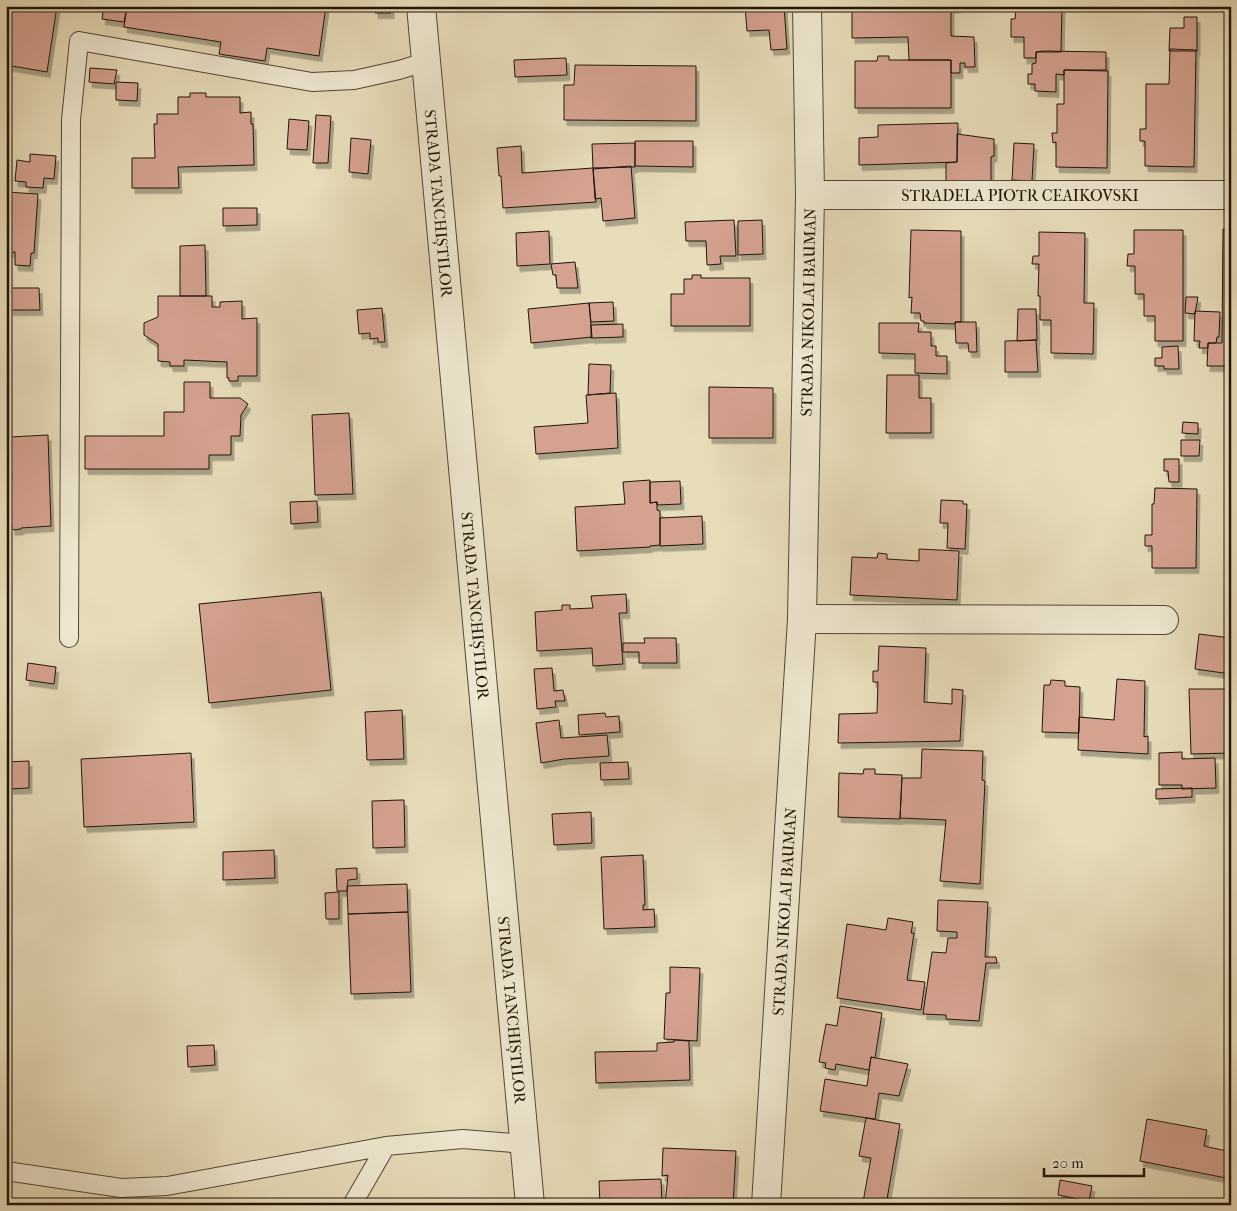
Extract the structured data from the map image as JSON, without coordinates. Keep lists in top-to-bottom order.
{
  "streets": {
    "street": ["STRADELA PIOTR CEAIKOVSKI", "STRADA TANCHIȘTILOR", "STRADA NIKOLAI BAUMAN"]
  },
  "crossings": [
    ["STRADELA PIOTR CEAIKOVSKI", "STRADA NIKOLAI BAUMAN"]
  ],
  "scale_bar": "20 m"
}
